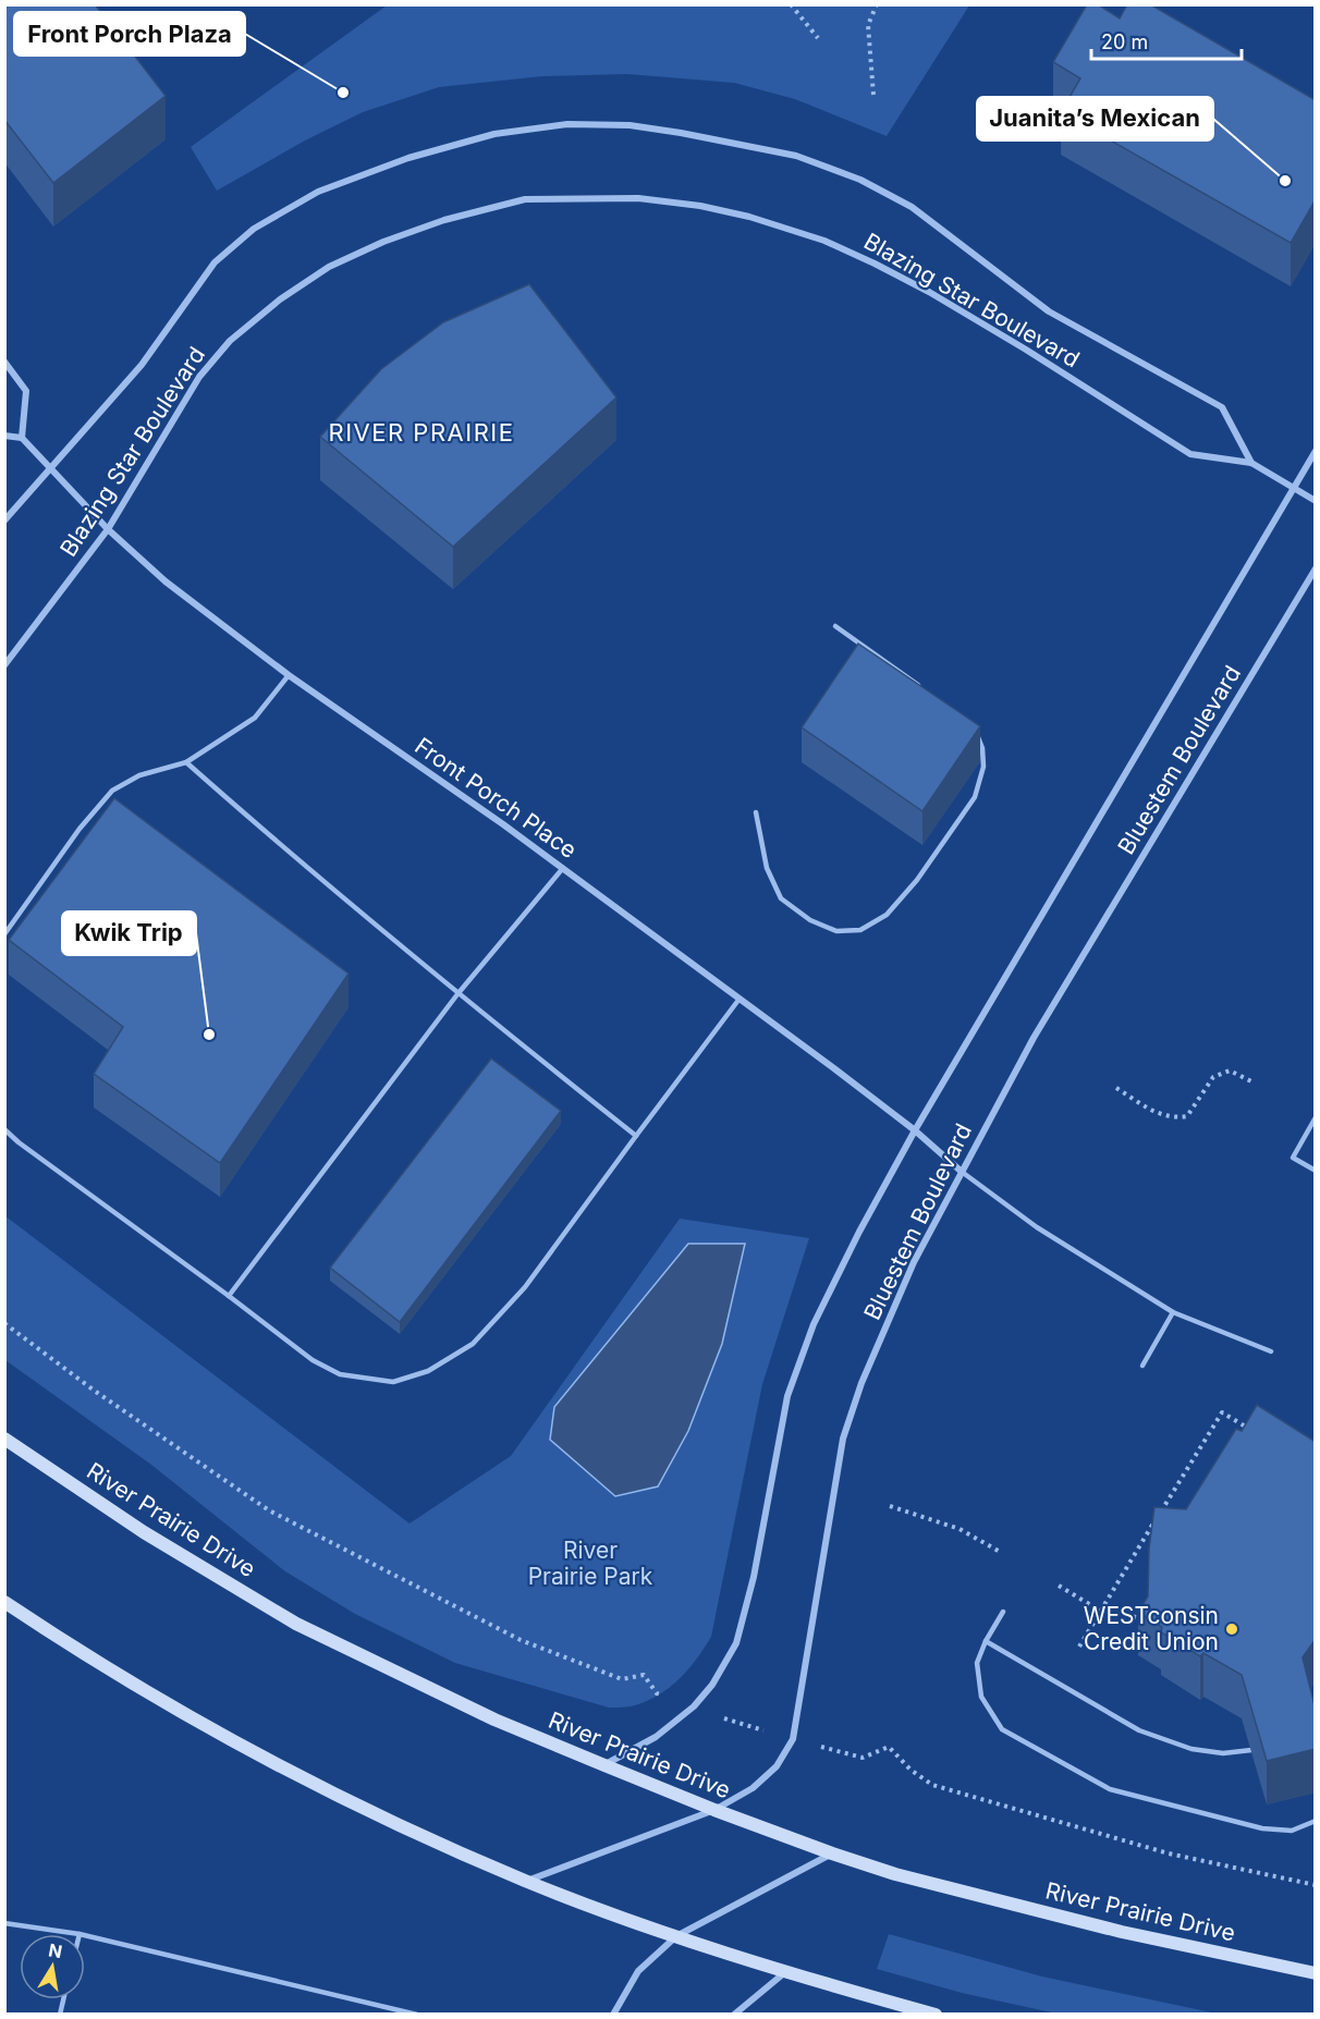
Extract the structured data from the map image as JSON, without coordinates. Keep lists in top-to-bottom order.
{
  "streets": {
    "main road": ["River Prairie Drive"],
    "street": ["Blazing Star Boulevard", "Bluestem Boulevard", "Front Porch Place"]
  },
  "crossings": [
    ["Blazing Star Boulevard", "Bluestem Boulevard"],
    ["Blazing Star Boulevard", "Front Porch Place"],
    ["Bluestem Boulevard", "Front Porch Place"],
    ["Bluestem Boulevard", "River Prairie Drive"]
  ],
  "districts": ["RIVER PRAIRIE"],
  "parks": ["River Prairie Park"],
  "places": [
    "Front Porch Plaza",
    "Juanita’s Mexican",
    "Kwik Trip",
    "WESTconsin Credit Union"
  ],
  "scale_bar": "20 m",
  "north": "top"
}
